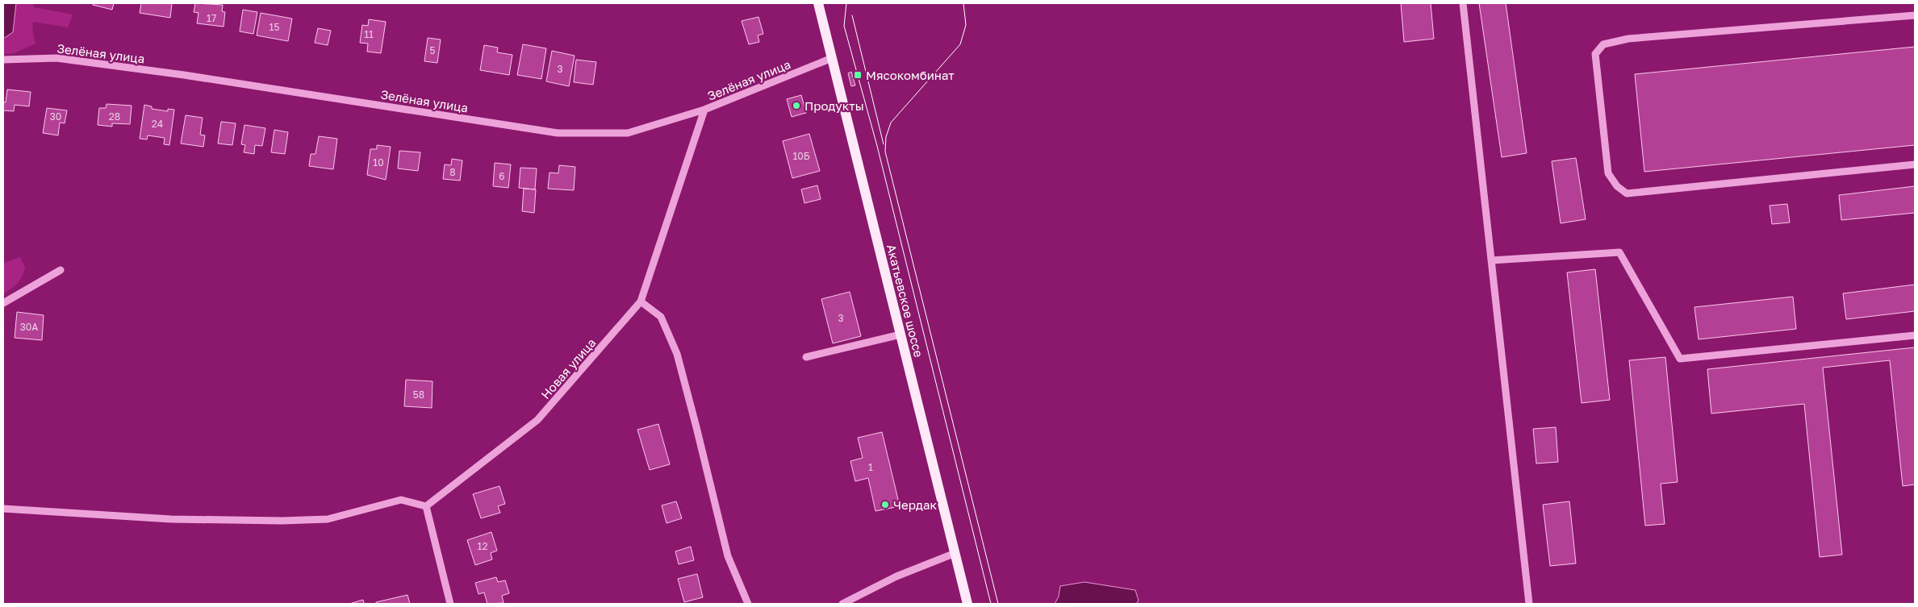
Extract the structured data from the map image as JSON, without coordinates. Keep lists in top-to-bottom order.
{
  "streets": {
    "main road": ["Акатьевское шоссе"],
    "street": ["Зелёная улица", "Новая улица"]
  },
  "crossings": [
    ["Зелёная улица", "Акатьевское шоссе"],
    ["Зелёная улица", "Новая улица"]
  ],
  "places": {
    "transit": ["Мясокомбинат"],
    "other": ["Продукты", "Чердак"]
  },
  "house_numbers": [
    "17",
    "15",
    "11",
    "5",
    "3",
    "30",
    "28",
    "24",
    "10Б",
    "10",
    "8",
    "6",
    "3",
    "30А",
    "58",
    "1",
    "12"
  ]
}
